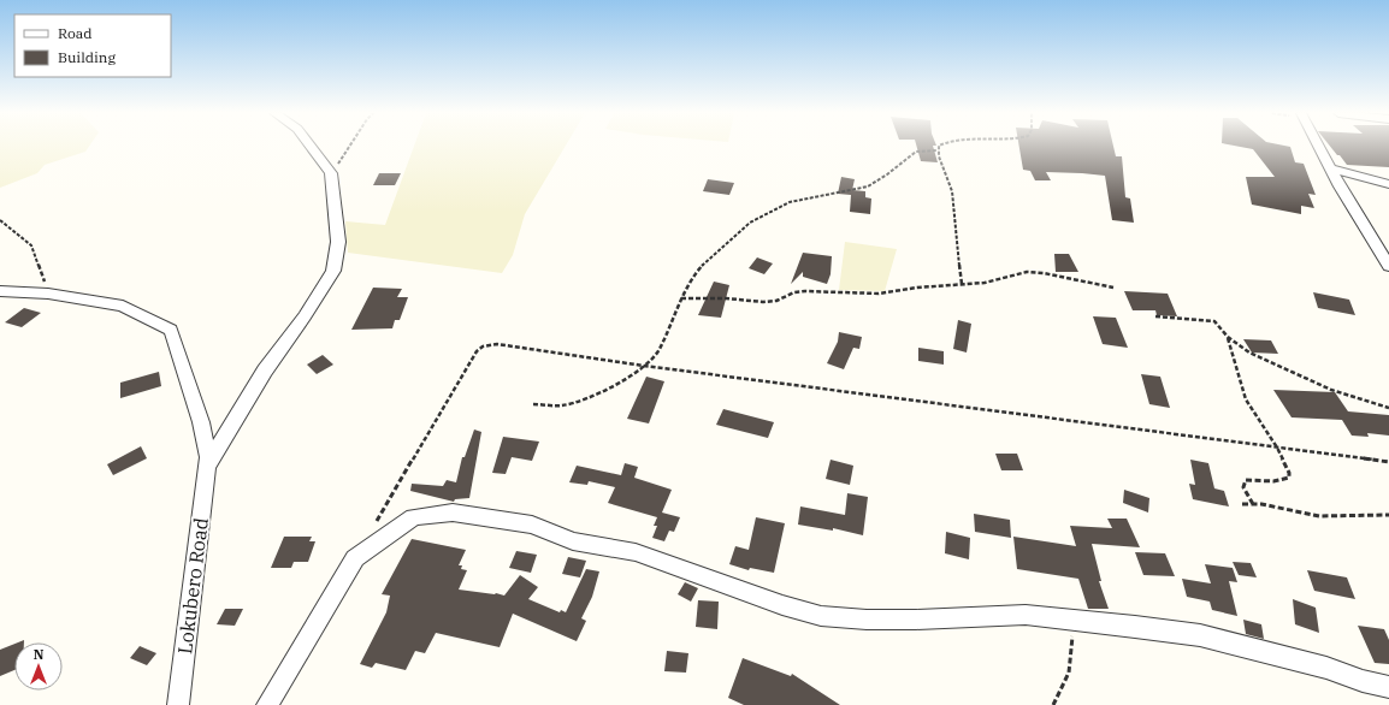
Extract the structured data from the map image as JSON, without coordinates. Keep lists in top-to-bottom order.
{
  "streets": {
    "street": ["Lokubero Road"]
  },
  "legend": ["Road", "Building"],
  "north": "top"
}
